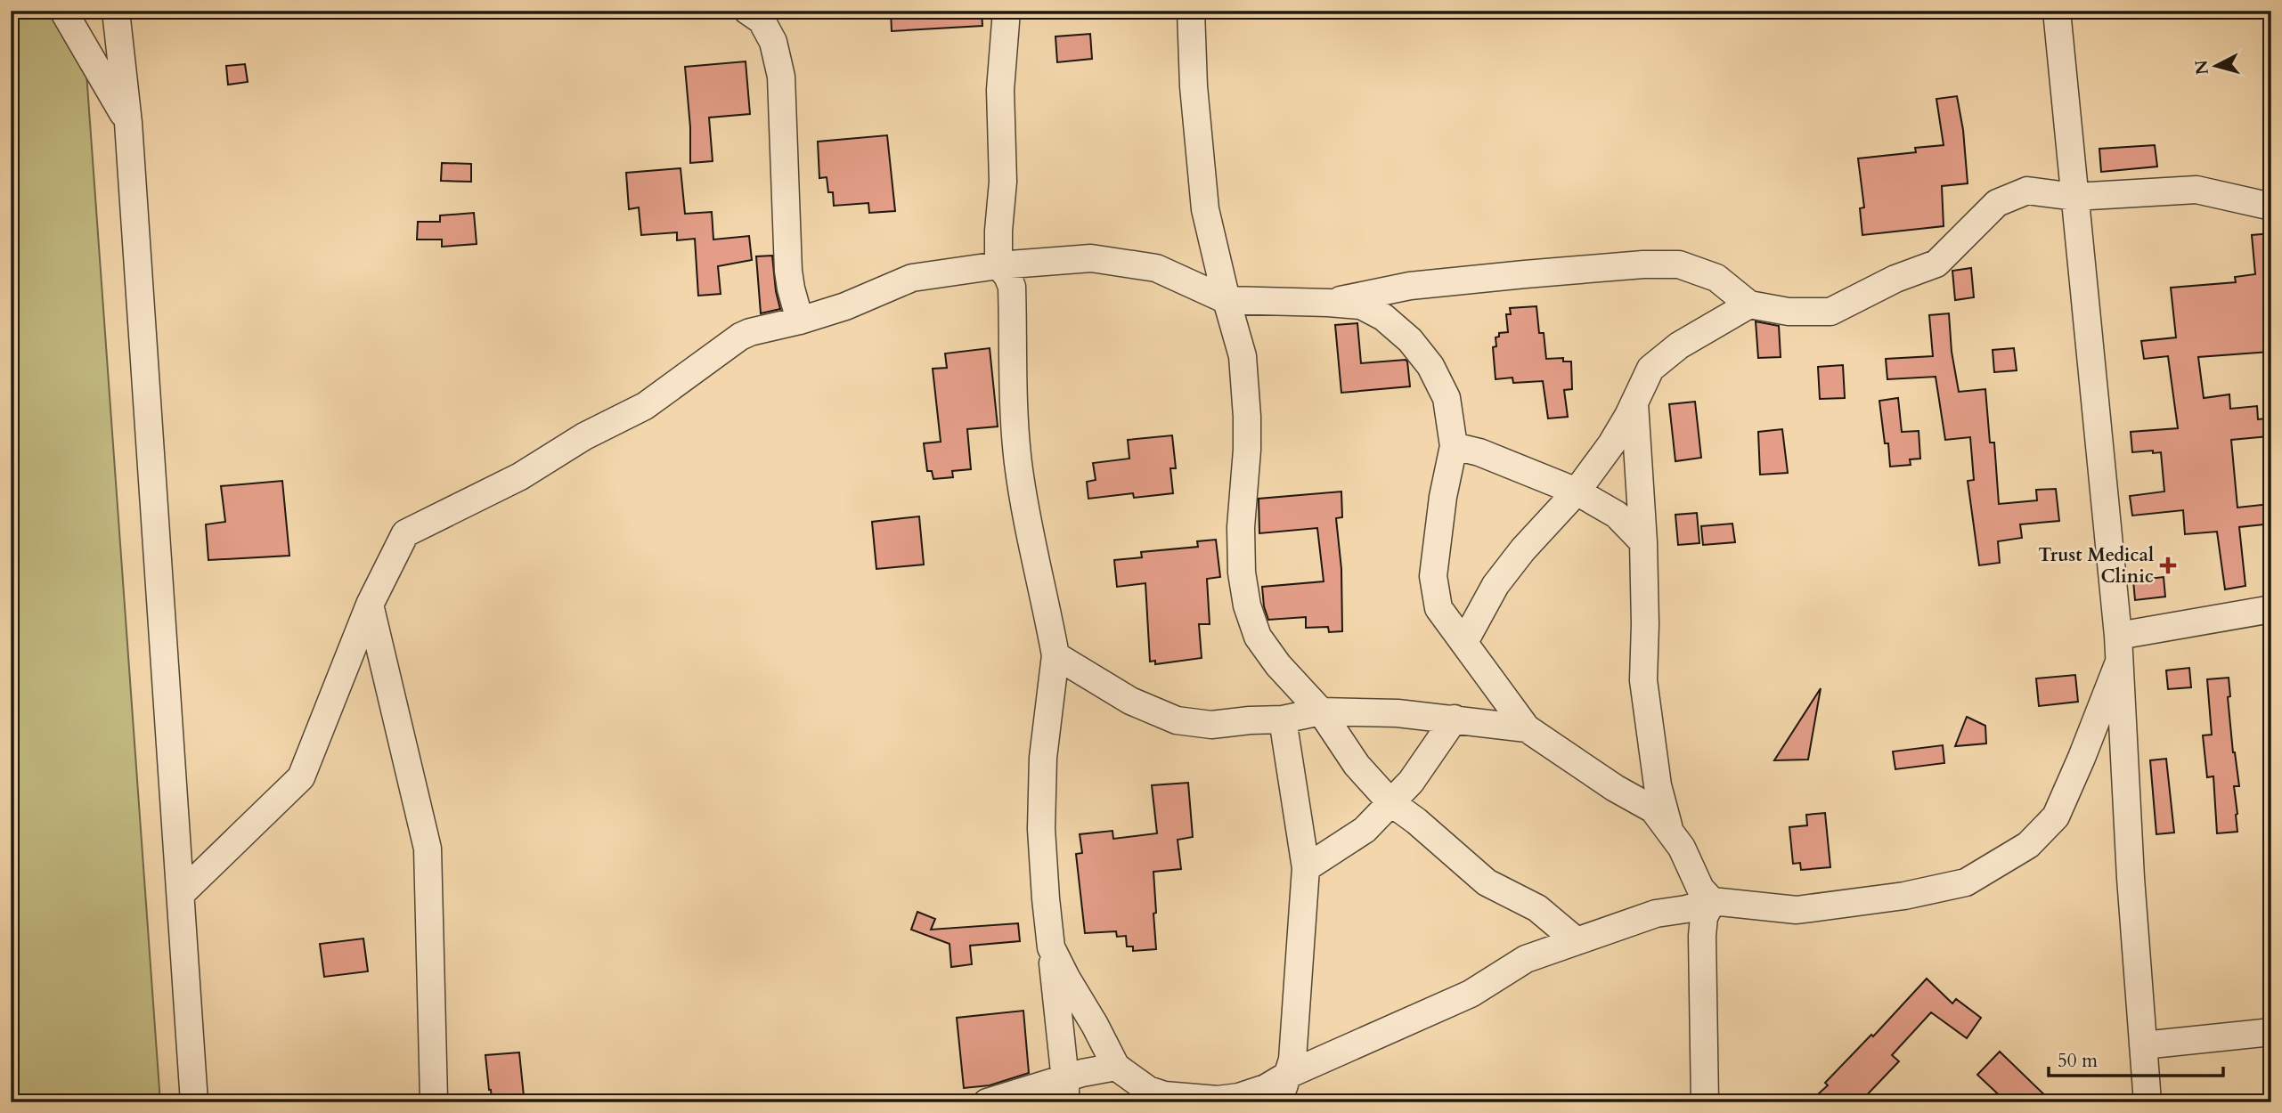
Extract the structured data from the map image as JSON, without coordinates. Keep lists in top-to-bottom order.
{
  "places": {
    "health": ["Trust Medical Clinic"]
  },
  "scale_bar": "50 m",
  "north": "left"
}
